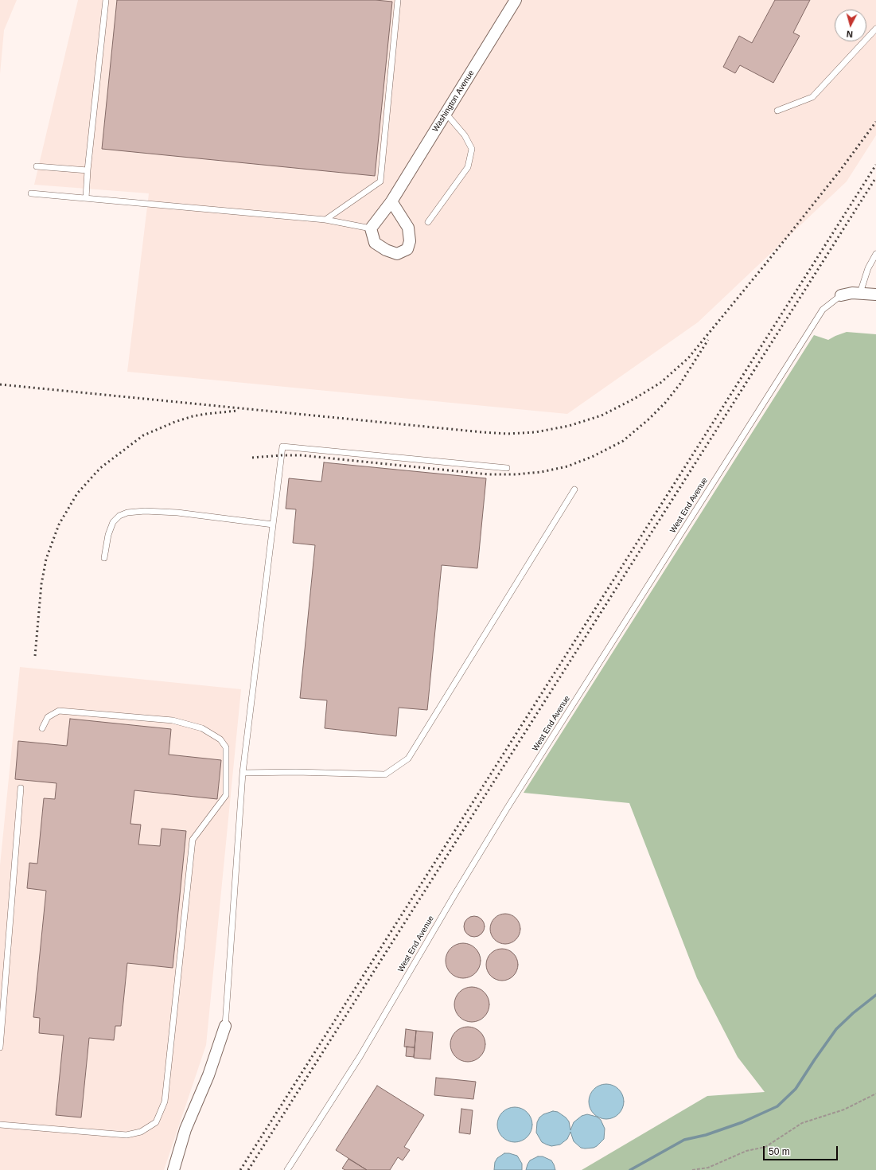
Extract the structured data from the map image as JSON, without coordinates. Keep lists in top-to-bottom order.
{
  "streets": {
    "street": ["Washington Avenue"],
    "lane": ["West End Avenue"]
  },
  "scale_bar": "50 m",
  "north": "bottom"
}
